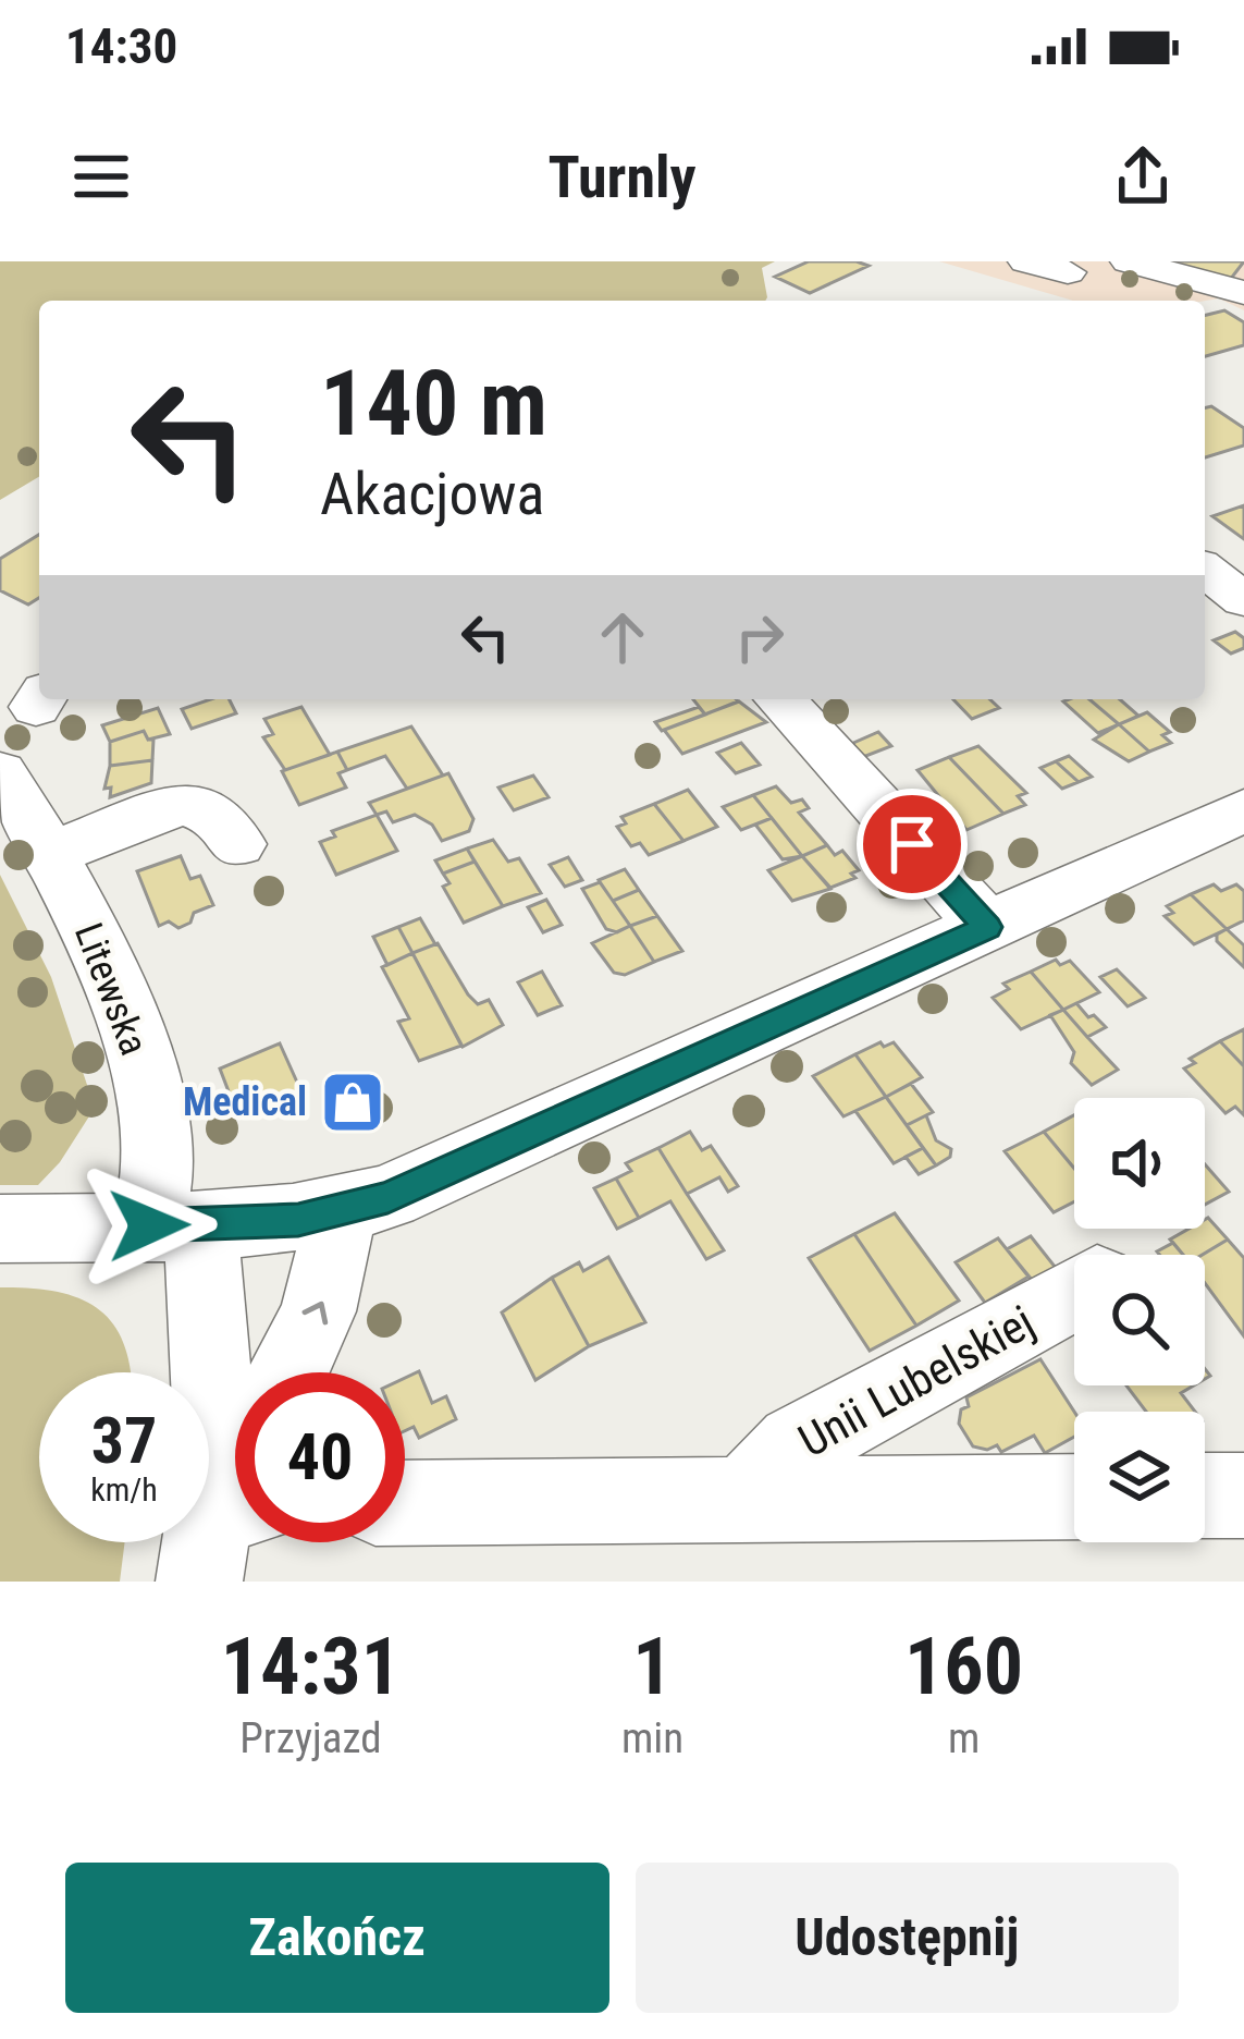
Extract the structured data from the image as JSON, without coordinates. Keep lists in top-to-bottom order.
{
  "streets": {
    "street": ["Litewska", "Unii Lubelskiej"]
  },
  "places": {
    "shop": ["Medical"]
  },
  "page": {
    "status": "14:30",
    "header": "Turnly",
    "turn": ["140 m", "Akacjowa"],
    "speed": "37 km/h",
    "limit": "40",
    "eta": [
      "14:31",
      "Przyjazd",
      "1",
      "min",
      "160",
      "m"
    ],
    "buttons": ["Zakończ", "Udostępnij"]
  }
}
